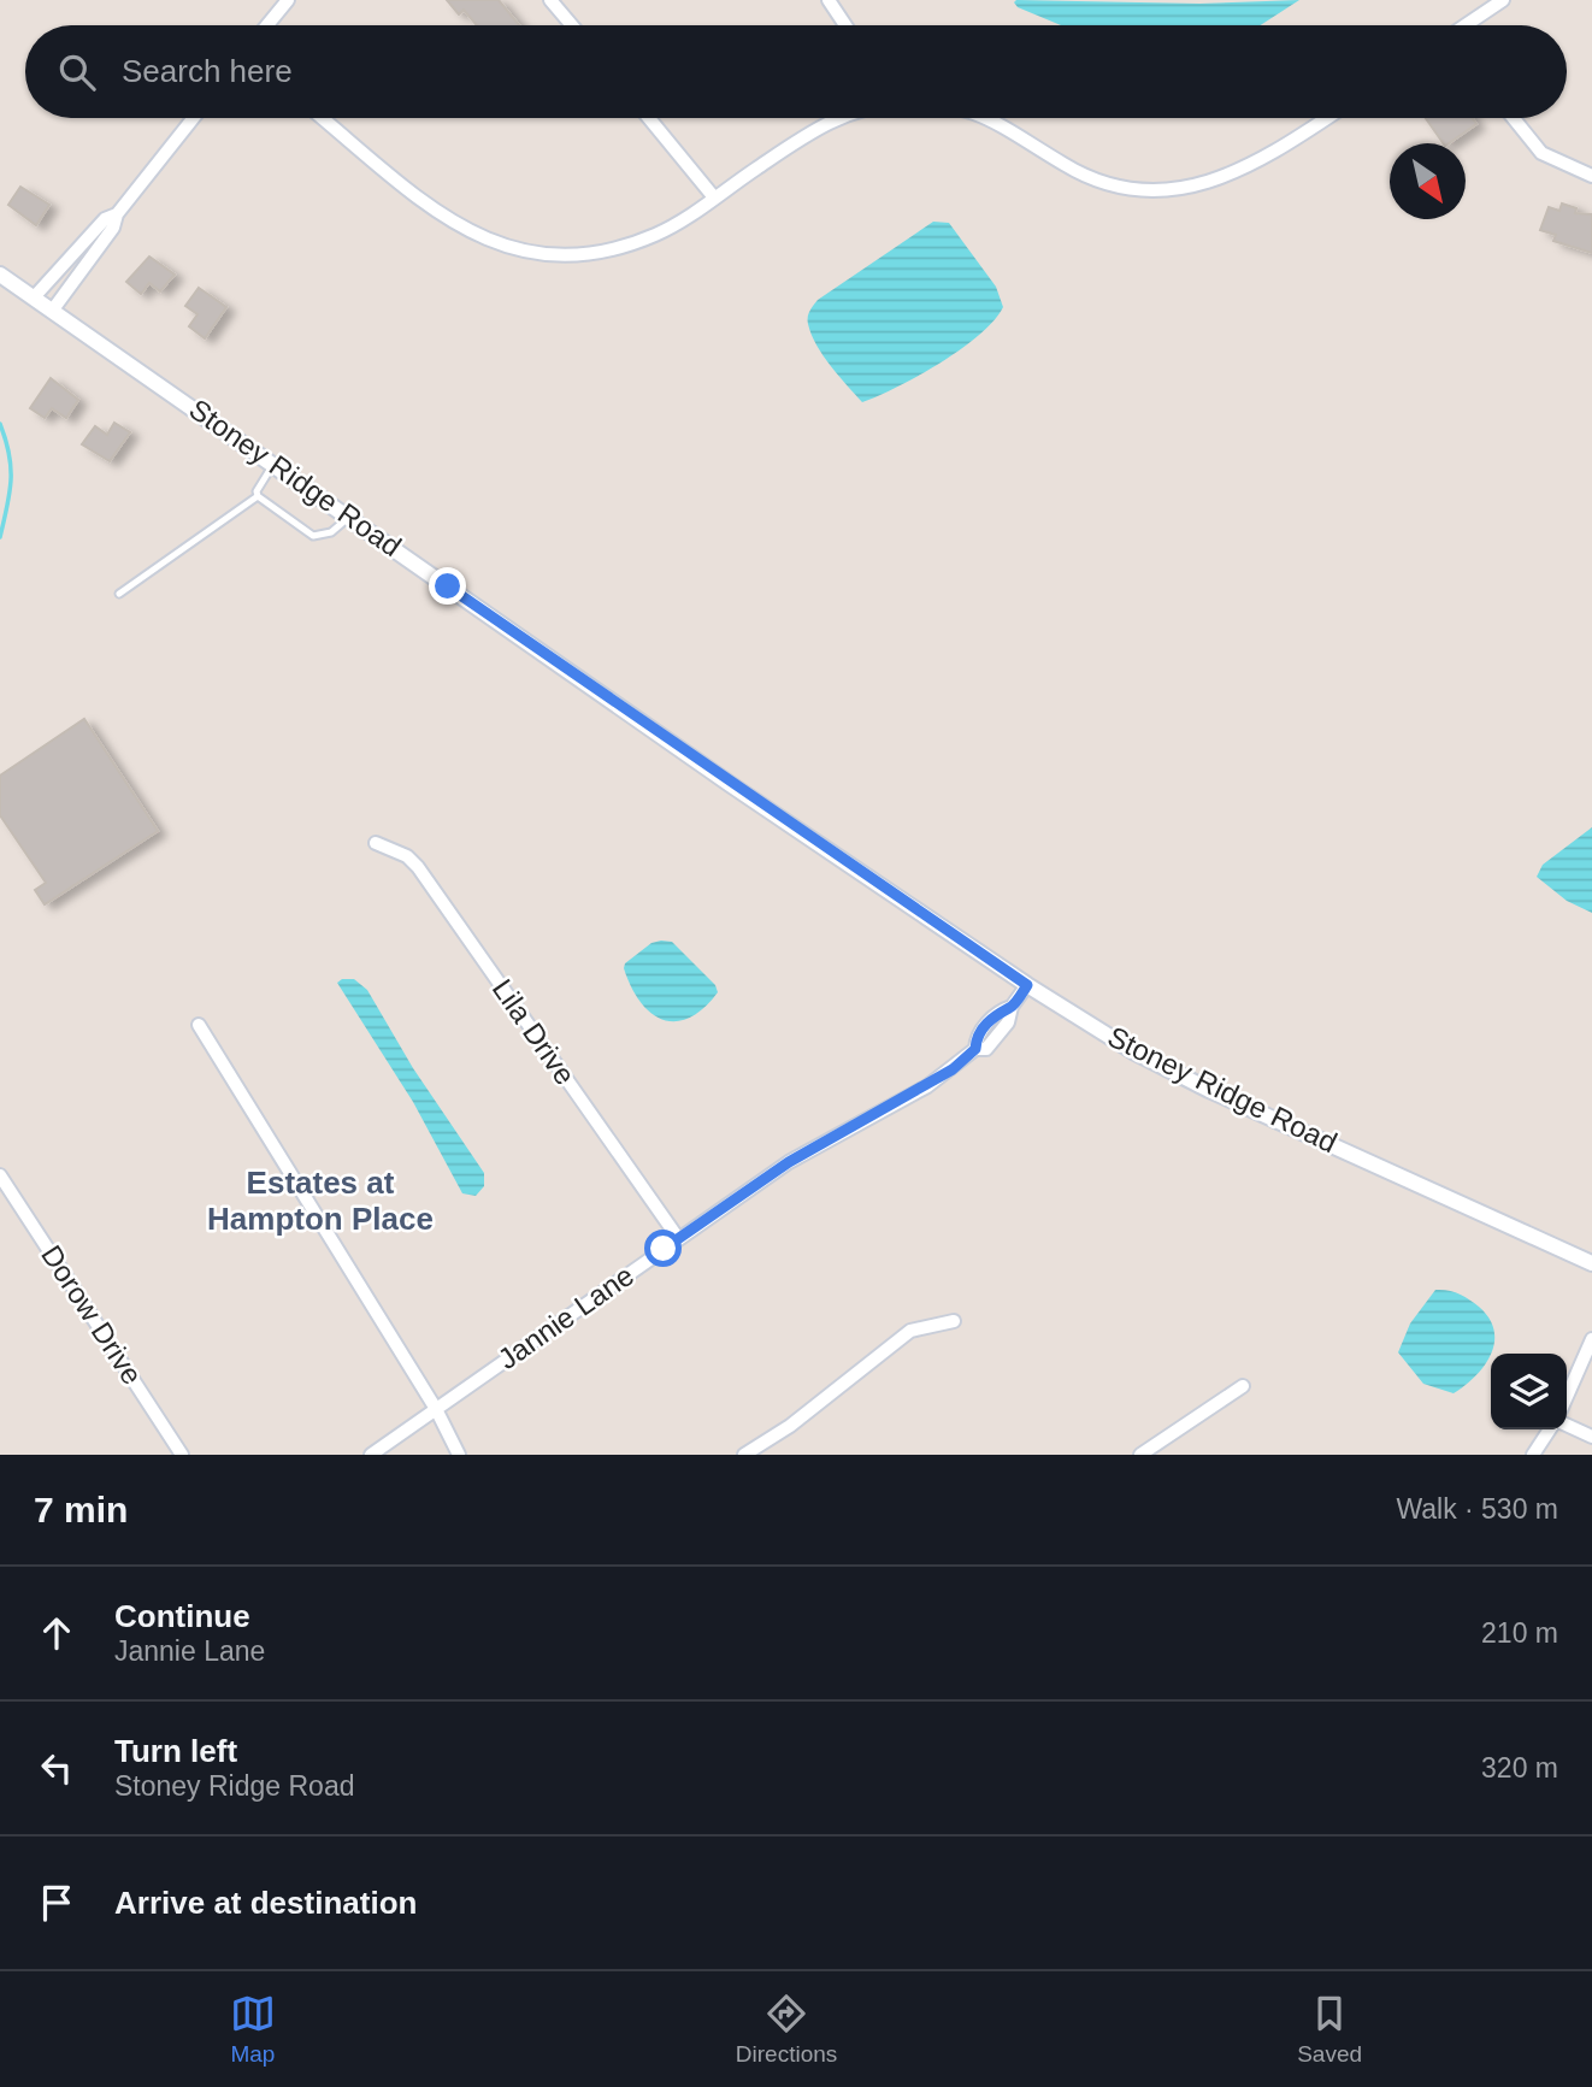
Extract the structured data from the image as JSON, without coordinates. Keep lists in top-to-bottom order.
{
  "streets": {
    "street": [
      "Stoney Ridge Road",
      "Lila Drive",
      "Dorow Drive",
      "Jannie Lane"
    ]
  },
  "crossings": [
    ["Stoney Ridge Road", "Jannie Lane"],
    ["Lila Drive", "Jannie Lane"]
  ],
  "districts": ["Estates at Hampton Place"],
  "north": "bottom right",
  "page": {
    "search": "Search here",
    "heading": ["7 min", "Walk · 530 m"],
    "list": [
      ["Continue", "Jannie Lane", "210 m"],
      ["Turn left", "Stoney Ridge Road", "320 m"],
      "Arrive at destination"
    ],
    "nav": ["Map", "Directions", "Saved"]
  }
}
